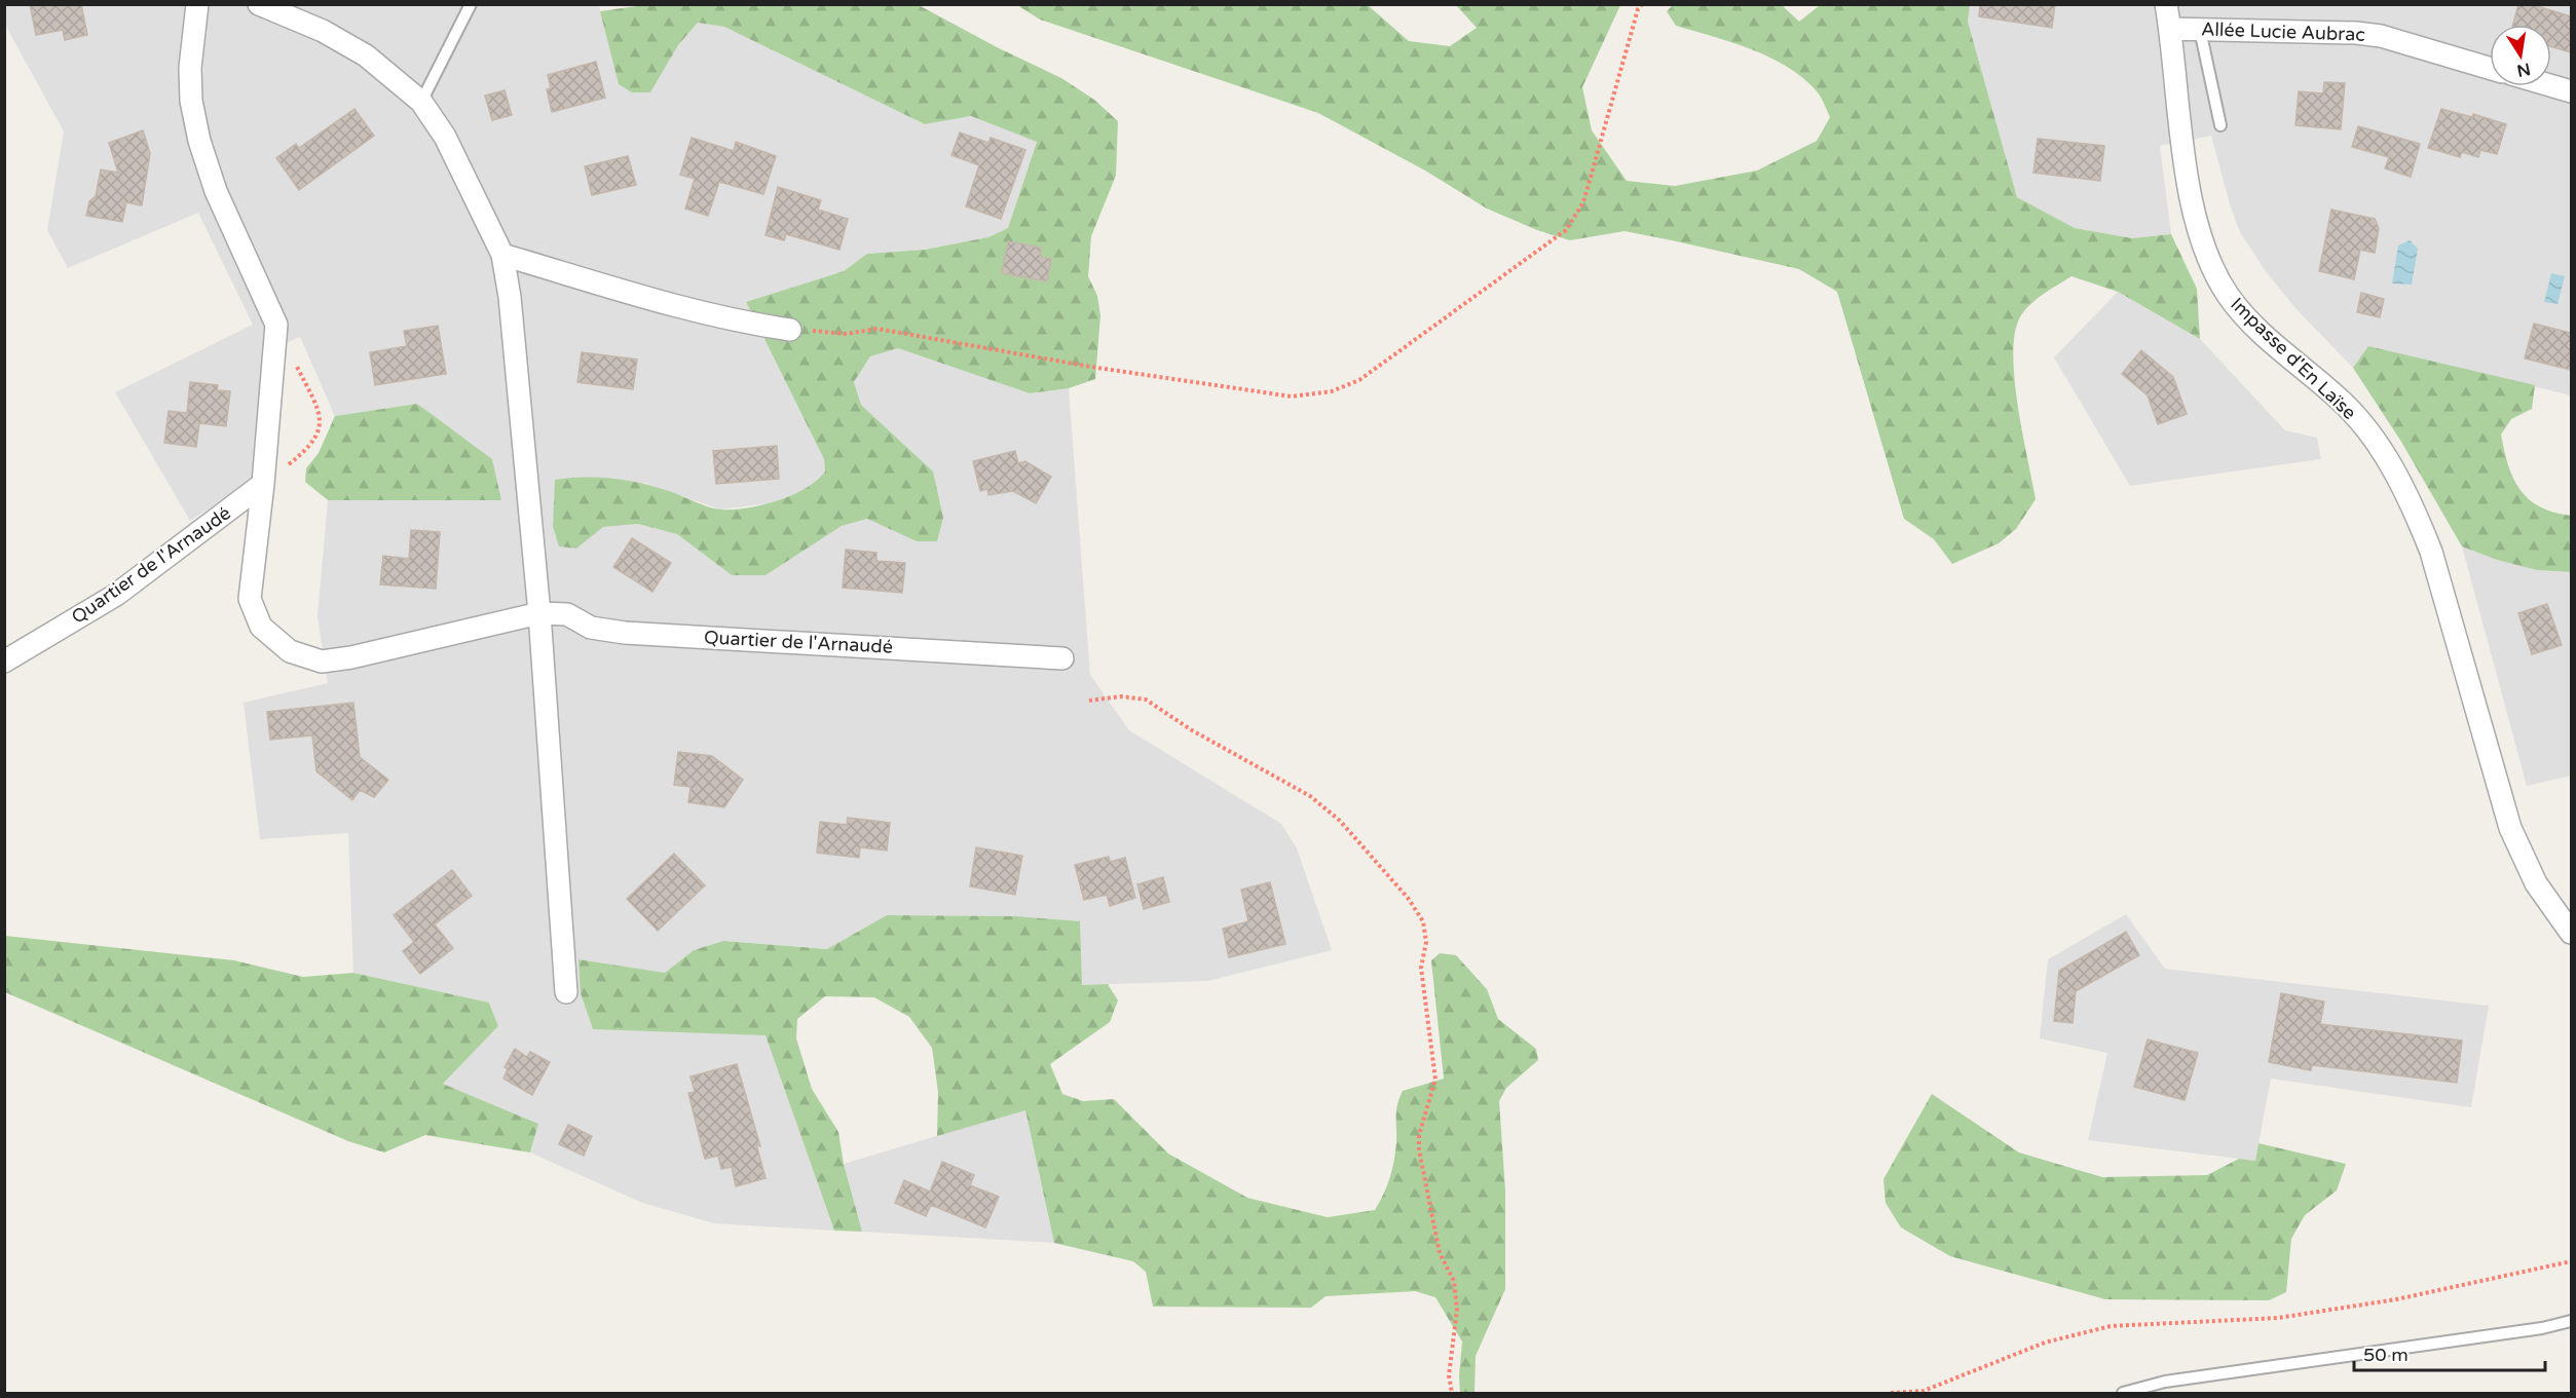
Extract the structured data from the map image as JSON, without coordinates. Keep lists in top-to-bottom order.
{
  "streets": {
    "street": ["Allée Lucie Aubrac", "Impasse d'En Laïse", "Quartier de l'Arnaudé"]
  },
  "crossings": [
    ["Allée Lucie Aubrac", "Impasse d'En Laïse"]
  ],
  "scale_bar": "50 m",
  "north": "bottom"
}
